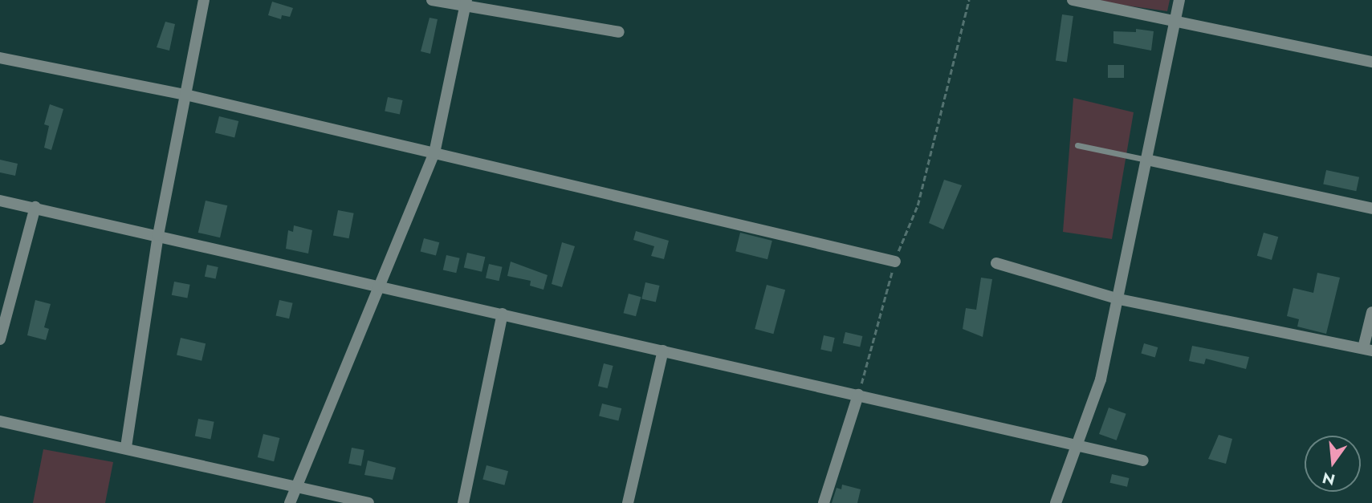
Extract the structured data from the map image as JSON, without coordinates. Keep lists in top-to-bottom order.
{
  "north": "bottom"
}
